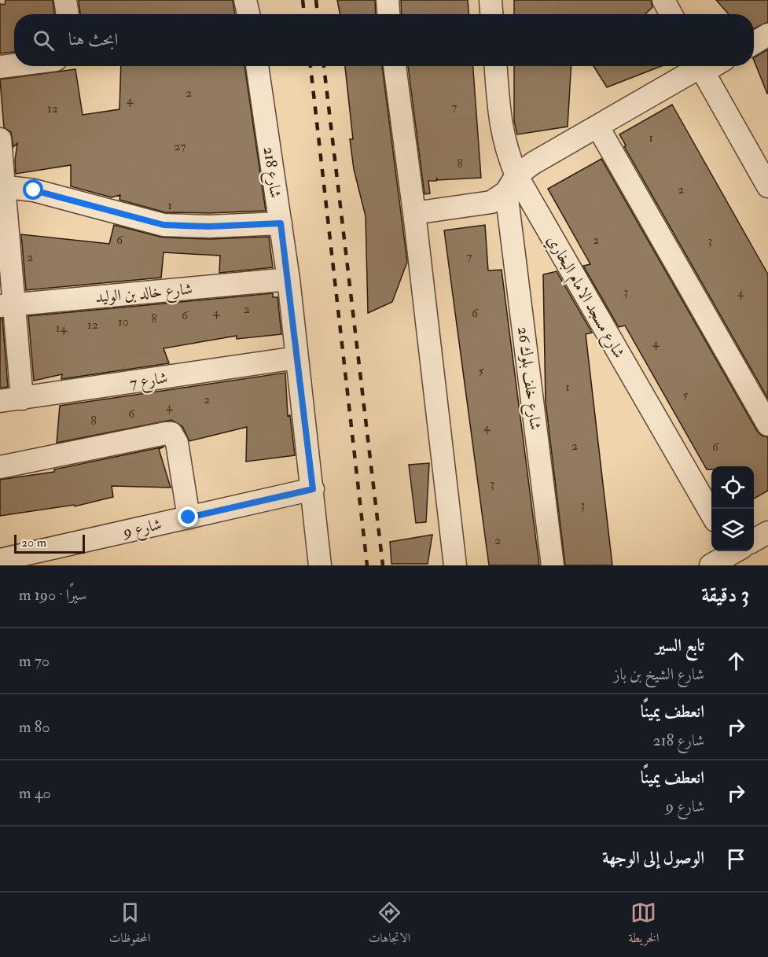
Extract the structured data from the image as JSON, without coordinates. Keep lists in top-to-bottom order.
{
  "streets": {
    "street": [
      "شارع 218",
      "شارع خالد بن الوليد",
      "شارع مسجد الامام البخاري",
      "شارع خلف بلوك 26",
      "شارع 7",
      "شارع 9"
    ]
  },
  "crossings": [
    ["شارع 218", "شارع خالد بن الوليد"],
    ["شارع 218", "شارع 7"],
    ["شارع 218", "شارع 9"],
    ["شارع مسجد الامام البخاري", "شارع خلف بلوك 26"]
  ],
  "house_numbers": [
    "2",
    "4",
    "7",
    "12",
    "1",
    "27",
    "8",
    "2",
    "1",
    "6",
    "2",
    "3",
    "7",
    "2",
    "3",
    "4",
    "2",
    "4",
    "6",
    "6",
    "8",
    "10",
    "12",
    "14",
    "4",
    "5",
    "1",
    "5",
    "2",
    "4",
    "6",
    "8",
    "4",
    "2",
    "6",
    "3",
    "3",
    "2"
  ],
  "scale_bar": "20 m",
  "page": {
    "search": "ابحث هنا",
    "scale": "20 m",
    "heading": ["3 دقيقة", "سيرًا · 190 m"],
    "list": [
      ["تابع السير", "شارع الشيخ بن باز", "70 m"],
      ["انعطف يمينًا", "شارع 218", "80 m"],
      ["انعطف يمينًا", "شارع 9", "40 m"],
      "الوصول إلى الوجهة"
    ],
    "nav": ["الخريطة", "الاتجاهات", "المحفوظات"]
  }
}
